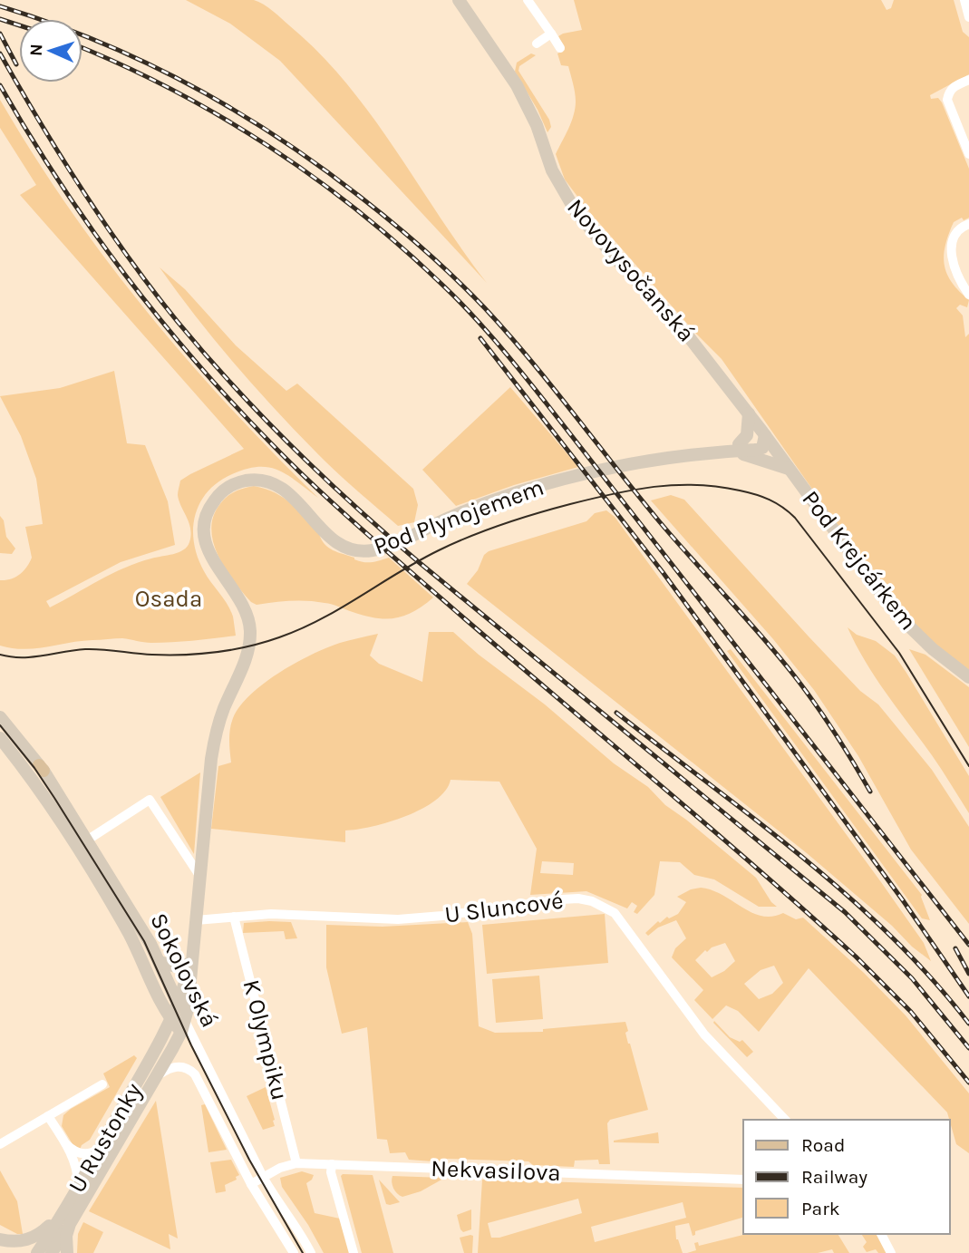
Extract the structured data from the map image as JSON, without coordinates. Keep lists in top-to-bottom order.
{
  "streets": {
    "main road": [
      "Novovysočanská",
      "Pod Plynojemem",
      "Pod Krejcárkem",
      "Sokolovská",
      "U Rustonky"
    ],
    "street": ["U Sluncové", "K Olympiku", "Nekvasilova"]
  },
  "crossings": [
    ["Novovysočanská", "Pod Krejcárkem"],
    ["Pod Plynojemem", "U Sluncové"],
    ["Pod Plynojemem", "Sokolovská"],
    ["Pod Plynojemem", "U Rustonky"],
    ["U Sluncové", "K Olympiku"],
    ["Sokolovská", "U Rustonky"],
    ["Sokolovská", "Nekvasilova"],
    ["K Olympiku", "Nekvasilova"]
  ],
  "parks": ["Osada"],
  "legend": ["Road", "Railway", "Park"],
  "north": "left"
}
